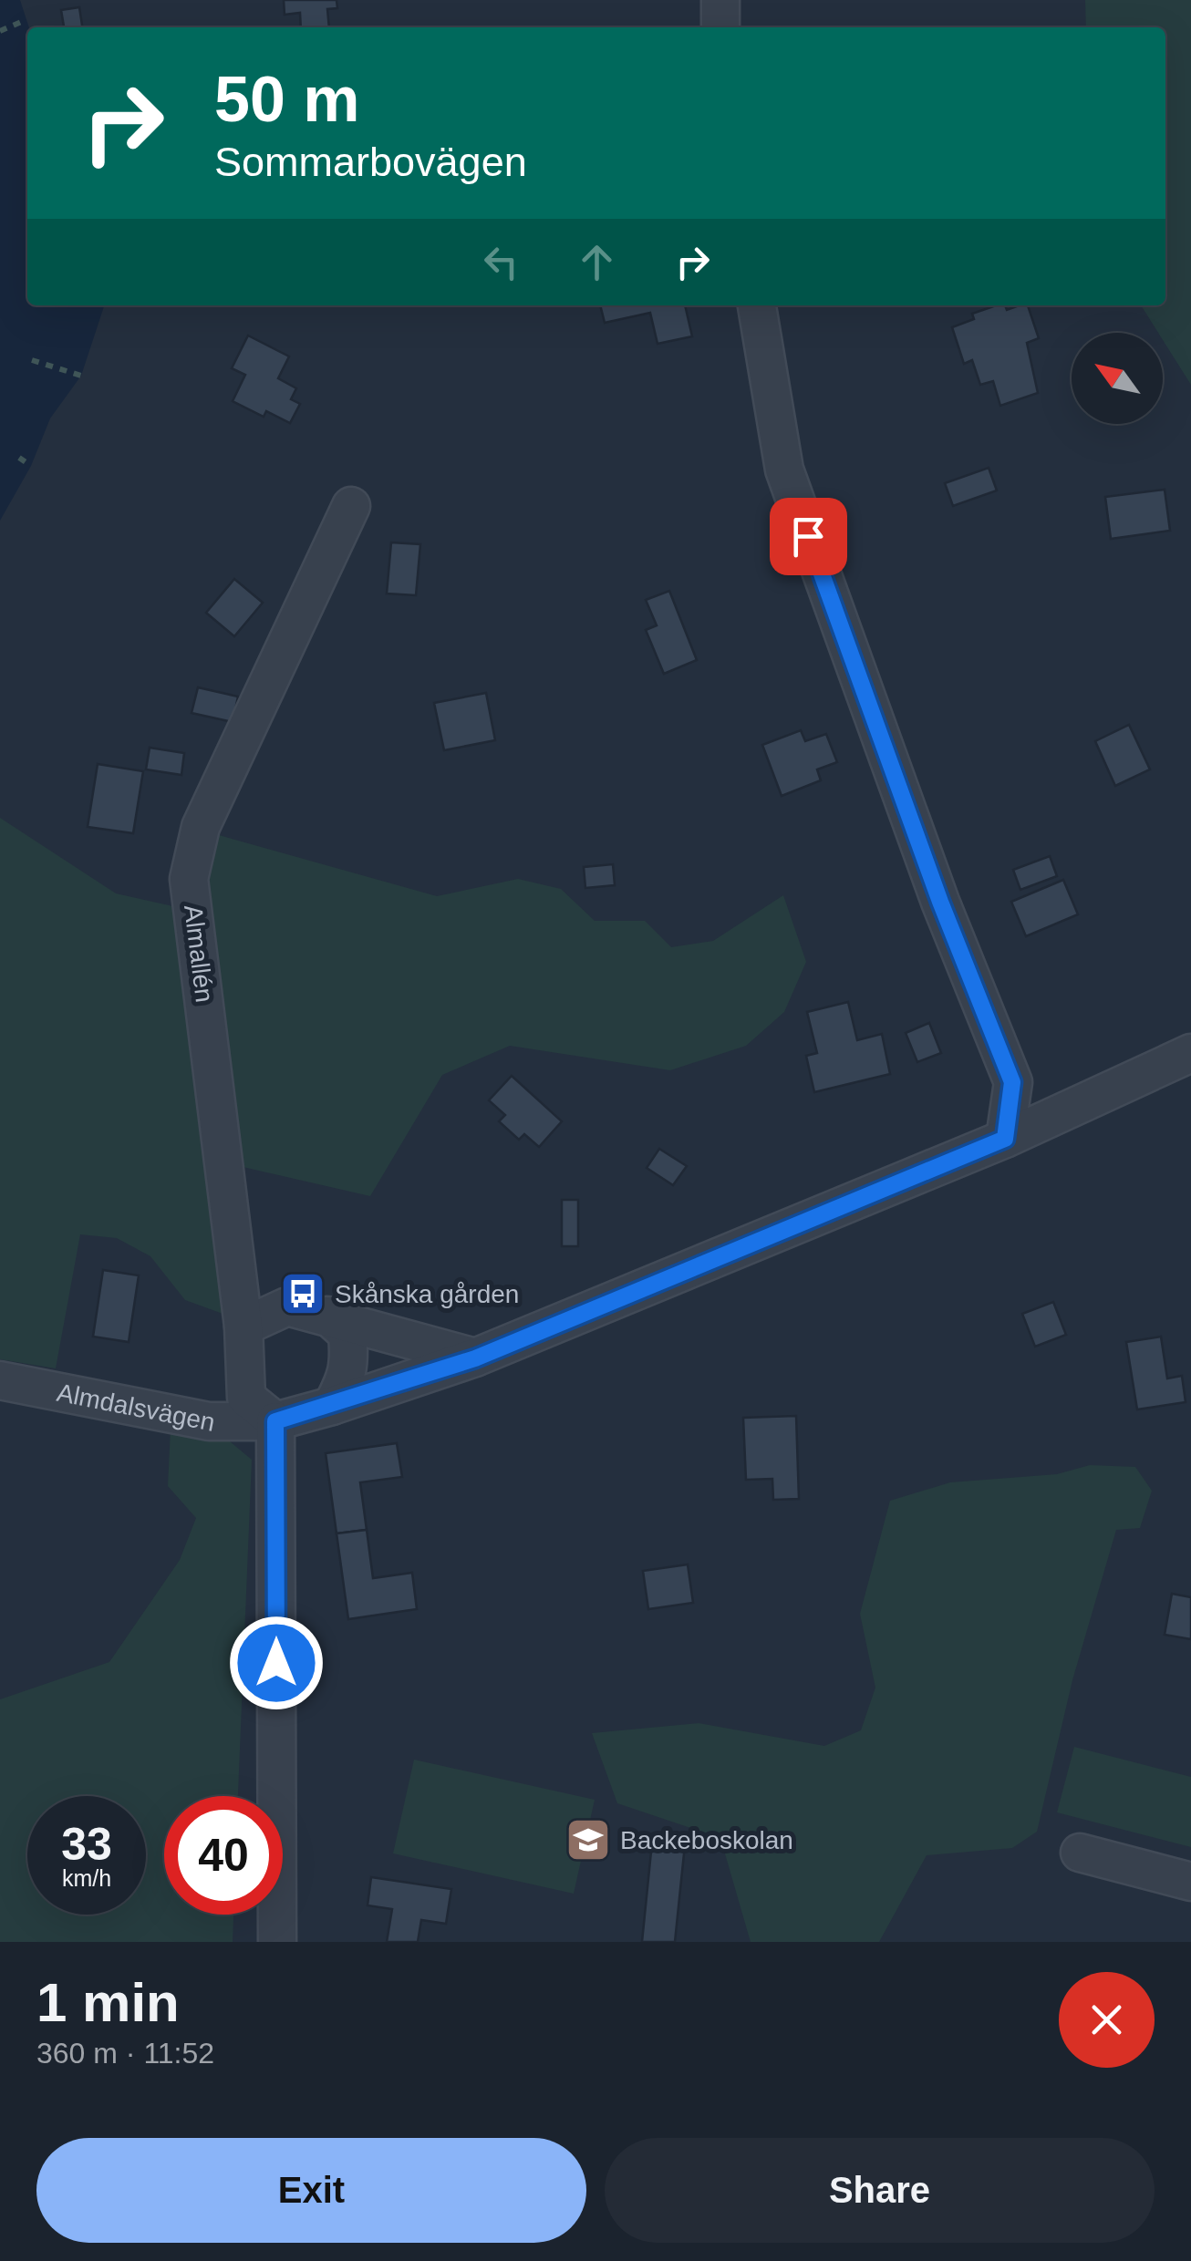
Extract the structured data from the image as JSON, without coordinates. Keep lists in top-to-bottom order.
{
  "streets": {
    "street": ["Almallén", "Almdalsvägen"]
  },
  "crossings": [
    ["Almallén", "Almdalsvägen"]
  ],
  "places": {
    "bus stop": ["Skånska gården"],
    "school or university": ["Backeboskolan"]
  },
  "north": "top left",
  "page": {
    "turn": ["50 m", "Sommarbovägen"],
    "speed": "33 km/h",
    "limit": "40",
    "heading": ["1 min", "360 m · 11:52"],
    "buttons": ["Exit", "Share"]
  }
}
